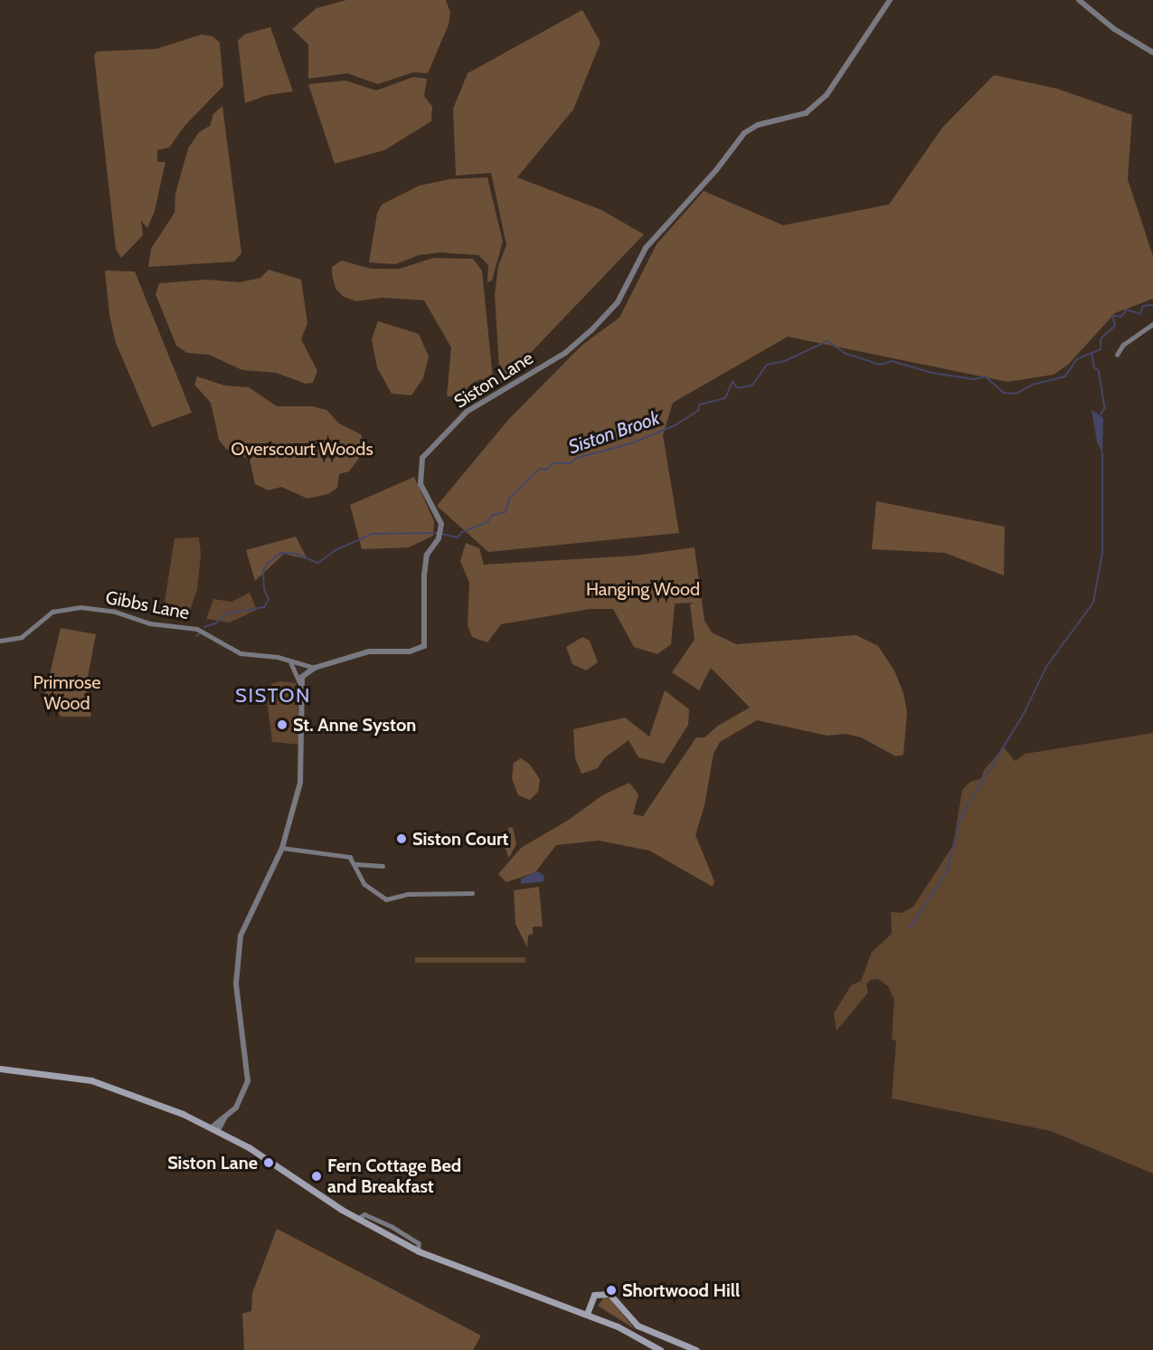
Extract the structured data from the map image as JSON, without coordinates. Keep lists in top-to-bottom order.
{
  "streets": {
    "street": ["Siston Lane", "Gibbs Lane"]
  },
  "crossings": [
    ["Siston Lane", "Gibbs Lane"]
  ],
  "districts": ["SISTON"],
  "water": ["Siston Brook"],
  "parks": ["Overscourt Woods", "Hanging Wood", "Primrose Wood"],
  "places": [
    "St. Anne Syston",
    "Siston Court",
    "Siston Lane",
    "Fern Cottage Bed and Breakfast",
    "Shortwood Hill"
  ]
}
